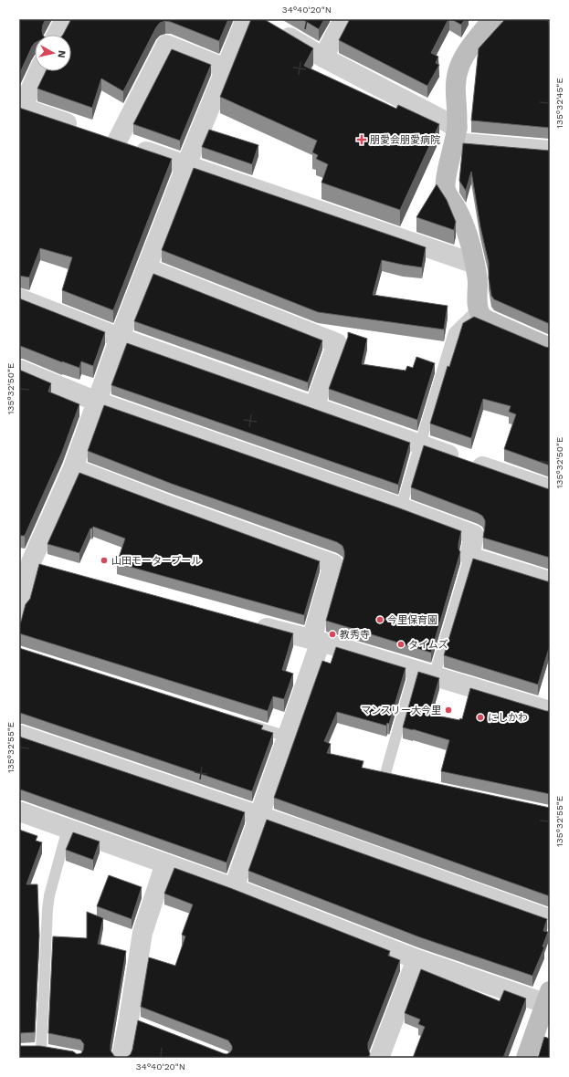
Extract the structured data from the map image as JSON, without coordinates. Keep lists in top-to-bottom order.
{
  "places": {
    "health": ["朋愛会朋愛病院"],
    "other": [
      "山田モータープール",
      "今里保育園",
      "教秀寺",
      "タイムズ",
      "マンスリー大今里",
      "にしかわ"
    ]
  },
  "north": "right",
  "coordinates": [
    "34°40'20\"N",
    "135°32'45\"E",
    "135°32'50\"E",
    "135°32'55\"E"
  ]
}
